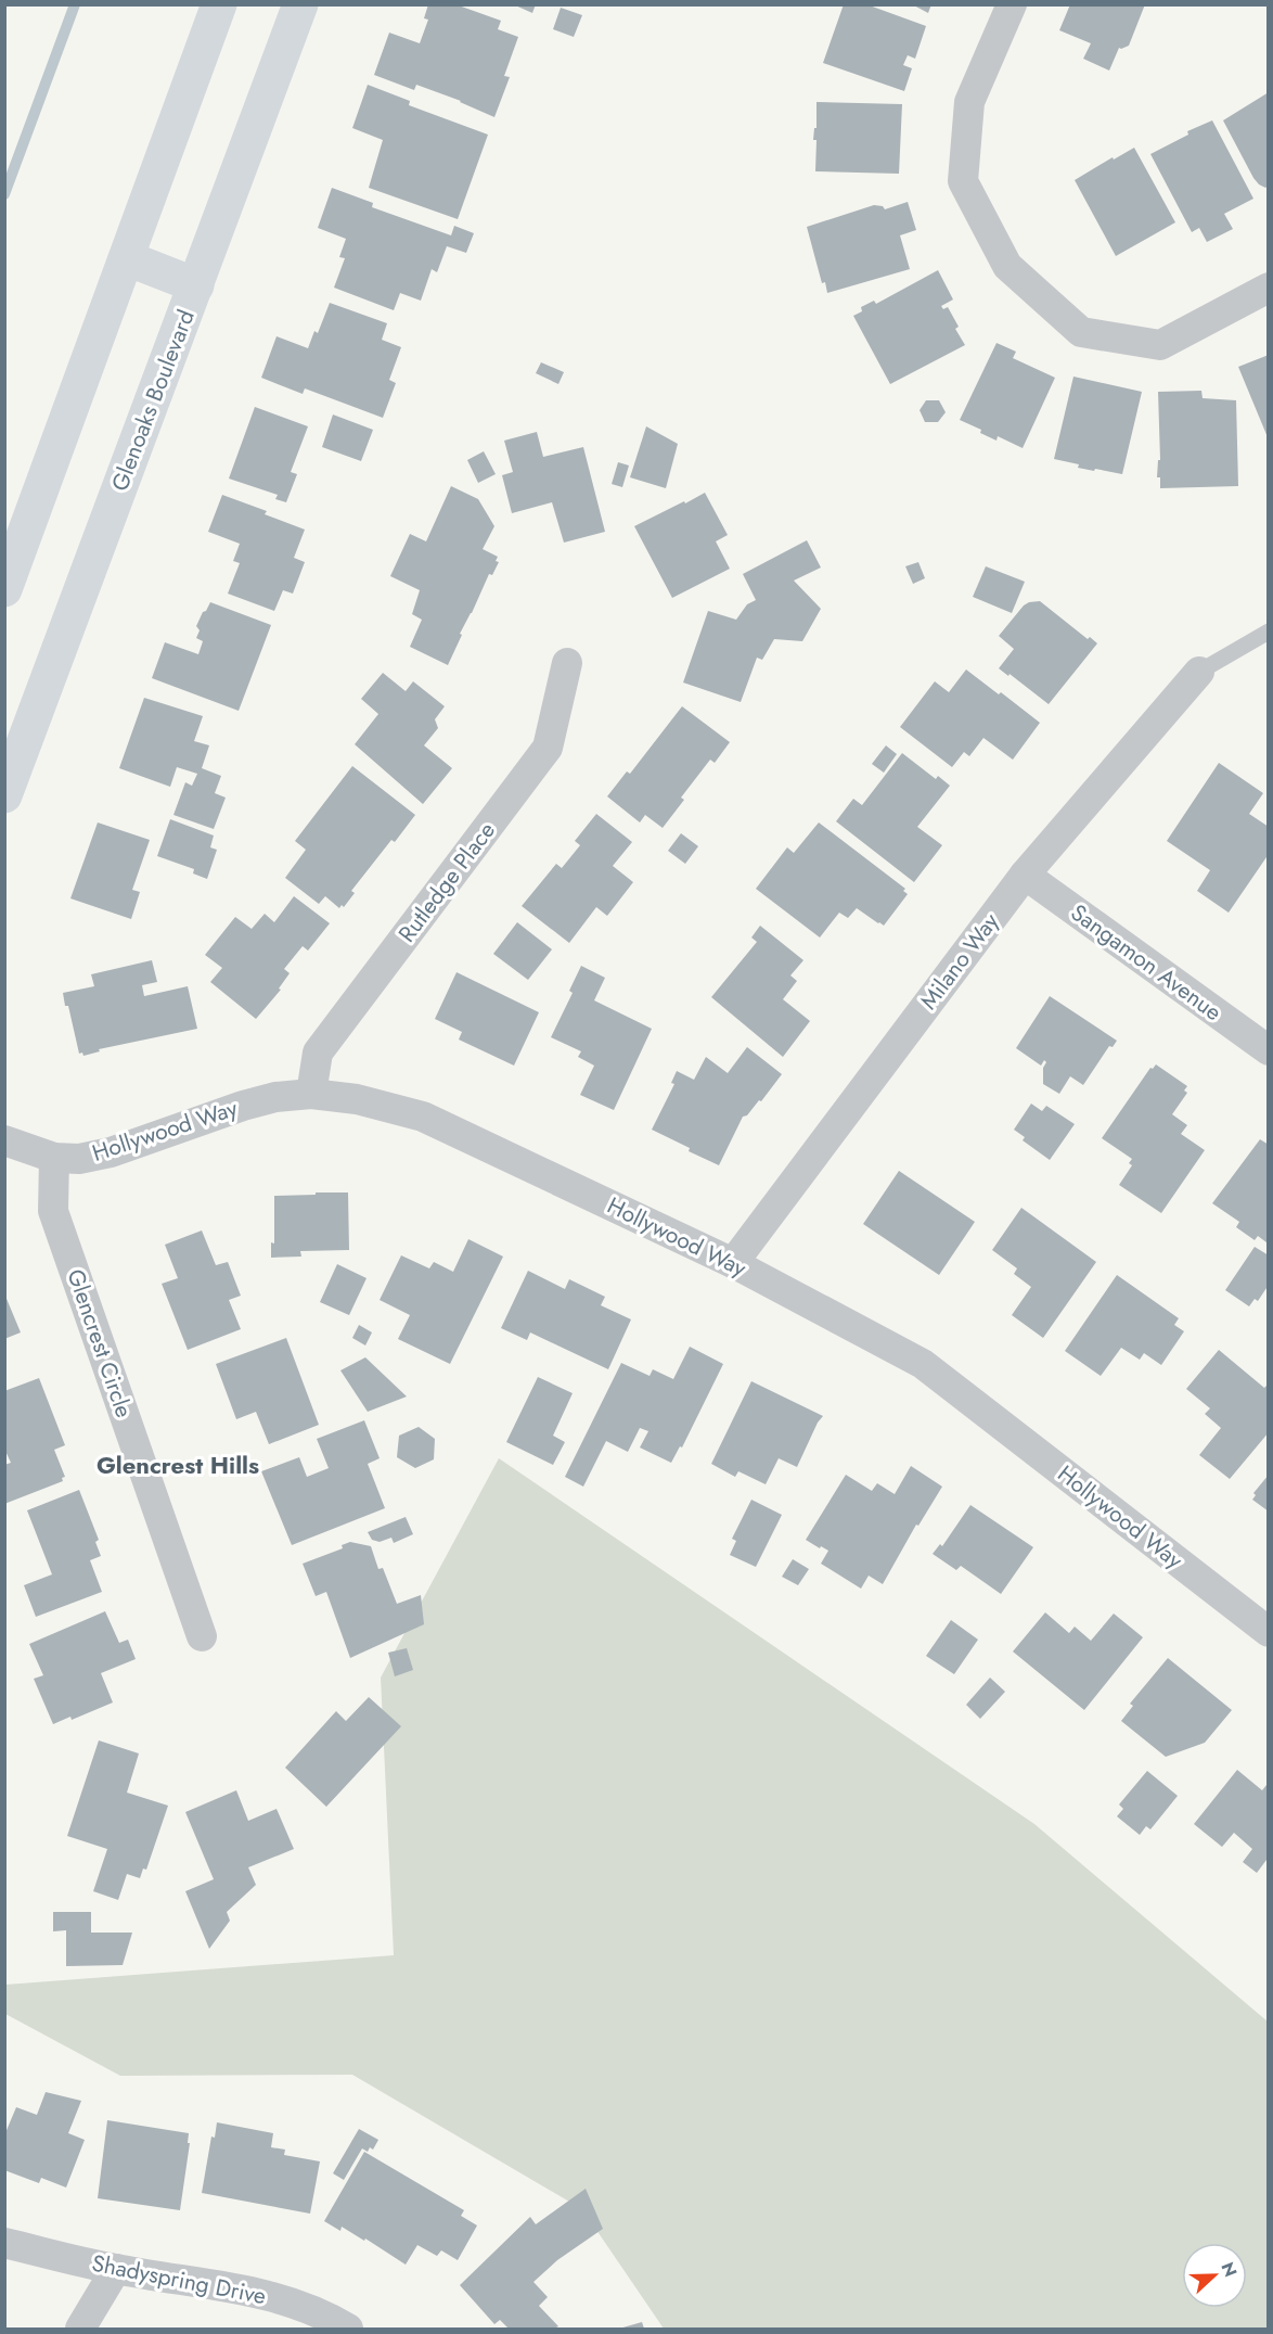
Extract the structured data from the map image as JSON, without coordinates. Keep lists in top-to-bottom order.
{
  "streets": {
    "main road": ["Glenoaks Boulevard"],
    "street": [
      "Rutledge Place",
      "Milano Way",
      "Sangamon Avenue",
      "Hollywood Way",
      "Glencrest Circle",
      "Shadyspring Drive"
    ]
  },
  "crossings": [
    ["Rutledge Place", "Hollywood Way"],
    ["Milano Way", "Sangamon Avenue"],
    ["Milano Way", "Hollywood Way"],
    ["Hollywood Way", "Glencrest Circle"]
  ],
  "districts": ["Glencrest Hills"],
  "north": "right"
}
